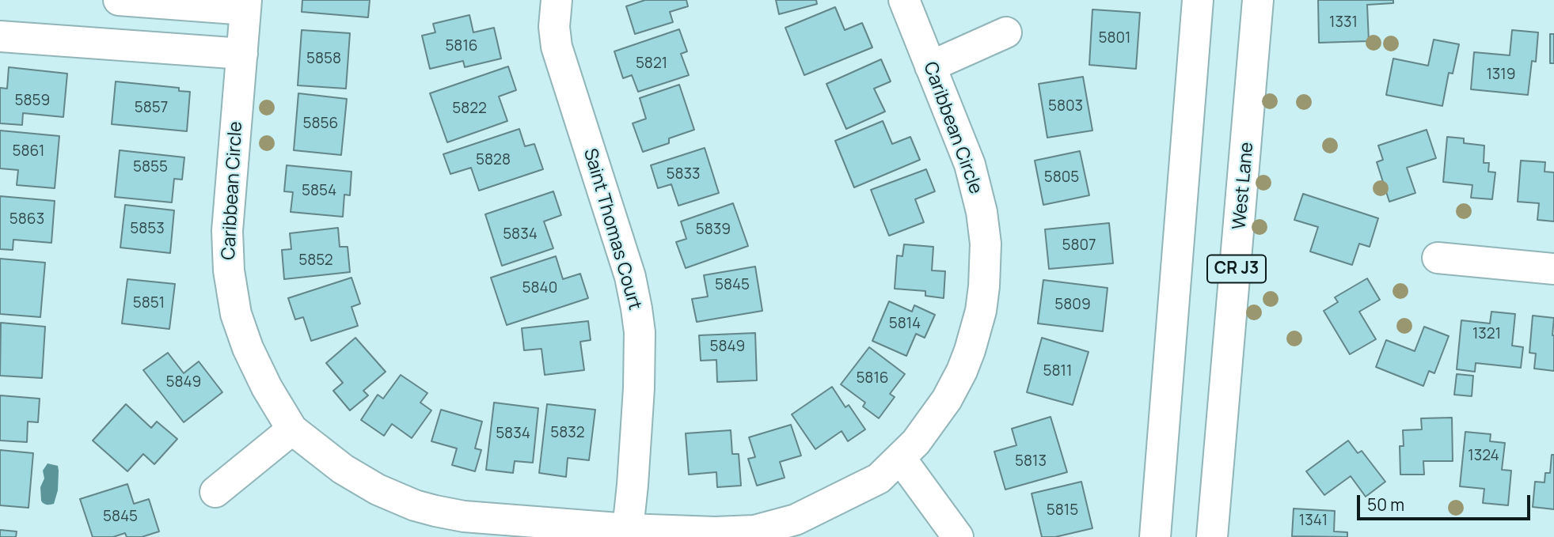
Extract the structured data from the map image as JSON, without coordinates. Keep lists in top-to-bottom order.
{
  "streets": {
    "street": [
      "Caribbean Circle",
      "West Lane",
      "Saint Thomas Court",
      "CR J3"
    ]
  },
  "crossings": [
    ["Caribbean Circle", "Saint Thomas Court"]
  ],
  "house_numbers": [
    "1331",
    "5801",
    "5816",
    "5858",
    "5821",
    "1319",
    "5859",
    "5803",
    "5857",
    "5822",
    "5856",
    "5861",
    "5828",
    "5855",
    "5833",
    "5805",
    "5854",
    "5863",
    "5853",
    "5839",
    "5834",
    "5807",
    "5852",
    "5845",
    "5840",
    "5851",
    "5809",
    "5814",
    "1321",
    "5849",
    "5811",
    "5816",
    "5849",
    "5832",
    "5834",
    "1324",
    "5813",
    "5815",
    "5845",
    "1341"
  ],
  "scale_bar": "50 m"
}
